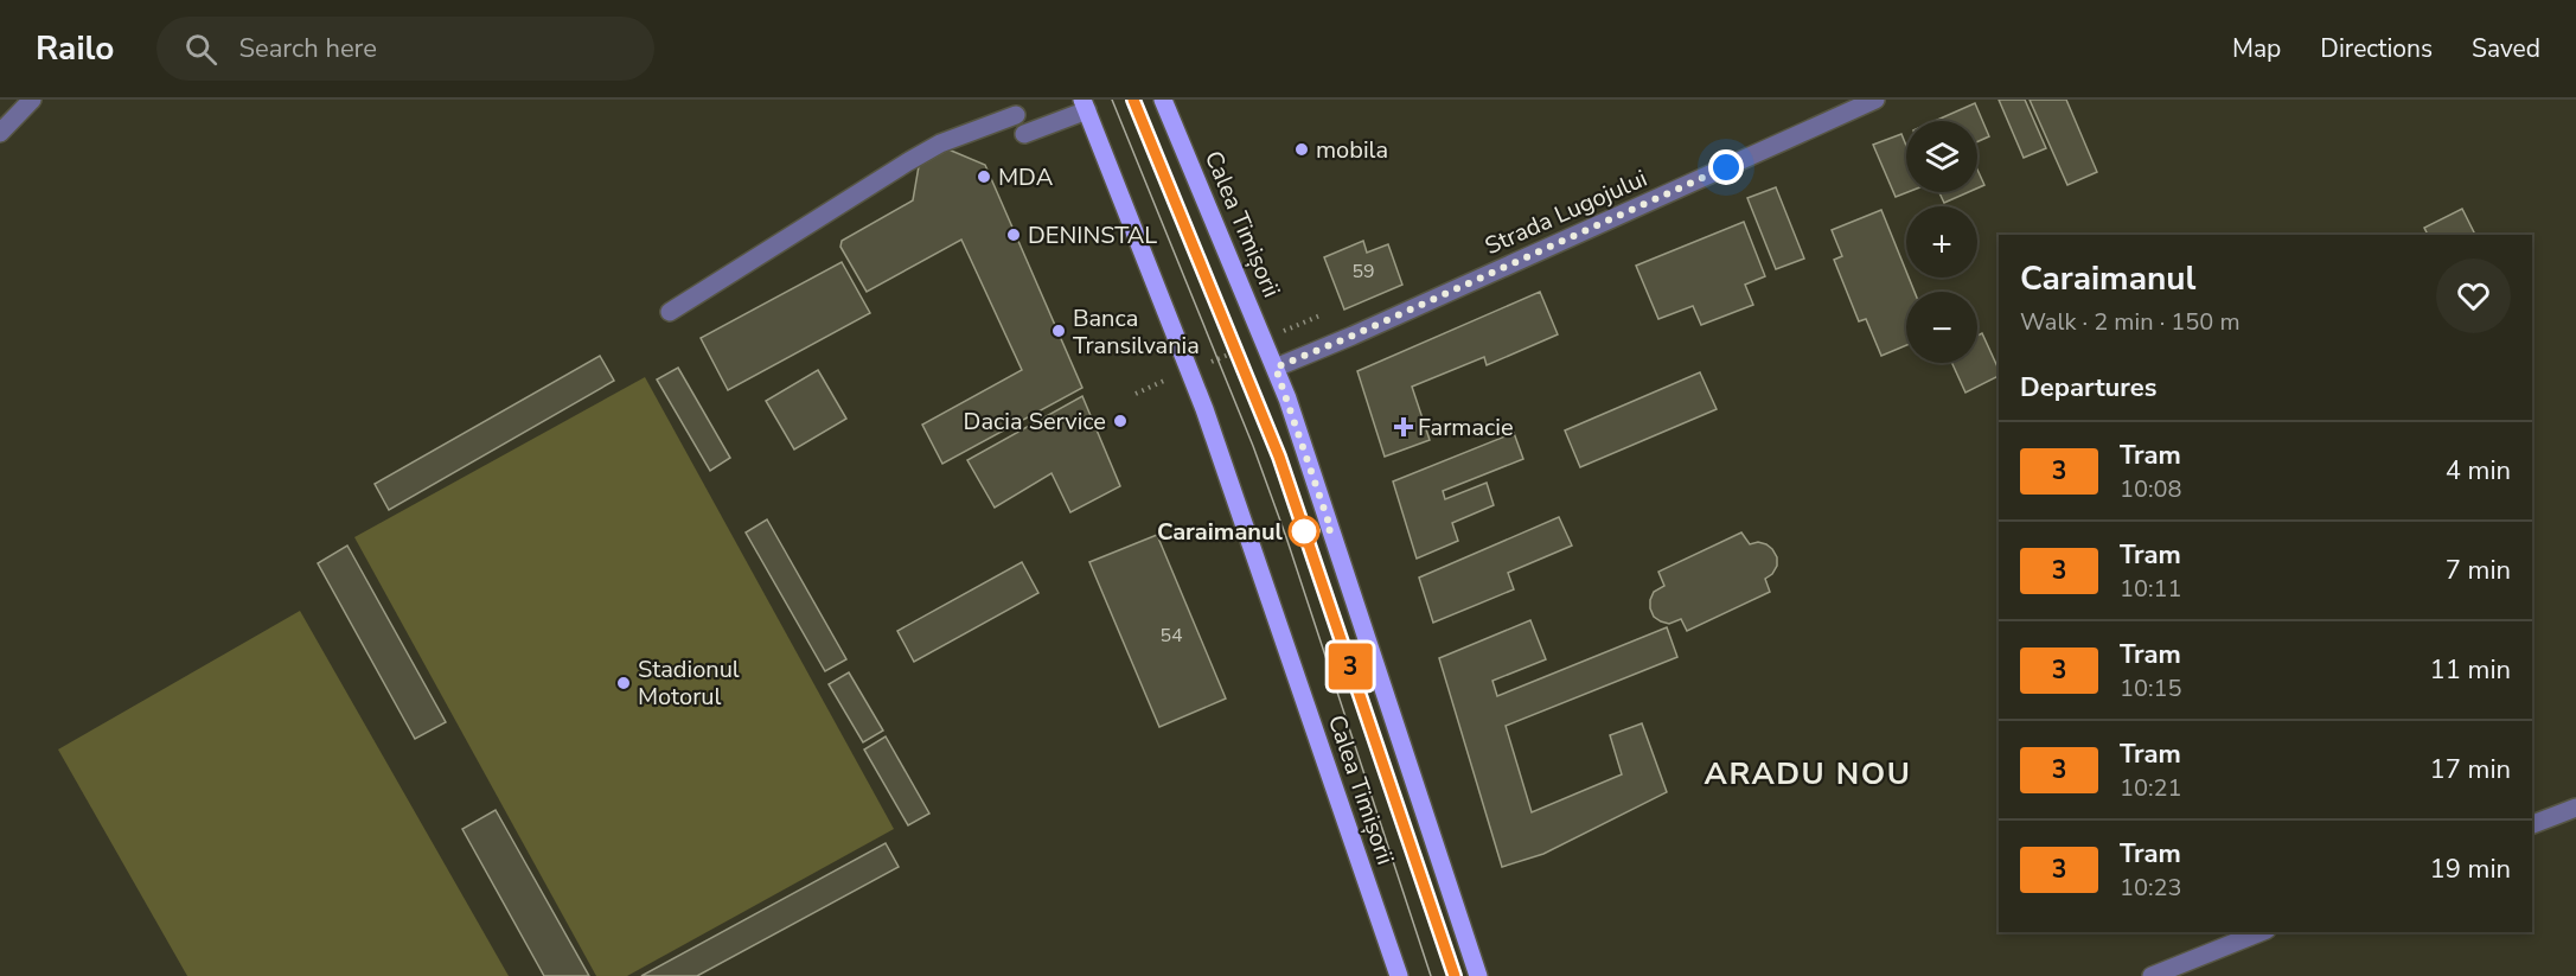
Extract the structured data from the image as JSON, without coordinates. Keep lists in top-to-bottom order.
{
  "streets": {
    "main road": ["Calea Timișorii"],
    "street": ["Strada Lugojului"]
  },
  "crossings": [
    ["Strada Lugojului", "Calea Timișorii"]
  ],
  "districts": ["ARADU NOU"],
  "places": {
    "other": [
      "mobila",
      "MDA",
      "DENINSTAL",
      "Banca Transilvania",
      "Dacia Service",
      "Caraimanul",
      "Stadionul Motorul"
    ],
    "health": ["Farmacie"]
  },
  "lines": ["tram line 3"],
  "house_numbers": ["59", "54"],
  "page": {
    "header": "Railo",
    "search": "Search here",
    "nav": ["Map", "Directions", "Saved"],
    "on_map": "3",
    "map_buttons": ["+", "−"],
    "heading": [
      ["Caraimanul", "Walk · 2 min · 150 m"],
      "Departures"
    ],
    "list": [
      {
        "mark": "3",
        "name": "Tram",
        "note": "10:08",
        "value": "4 min"
      },
      {
        "mark": "3",
        "name": "Tram",
        "note": "10:11",
        "value": "7 min"
      },
      {
        "mark": "3",
        "name": "Tram",
        "note": "10:15",
        "value": "11 min"
      },
      {
        "mark": "3",
        "name": "Tram",
        "note": "10:21",
        "value": "17 min"
      },
      {
        "mark": "3",
        "name": "Tram",
        "note": "10:23",
        "value": "19 min"
      }
    ]
  }
}
